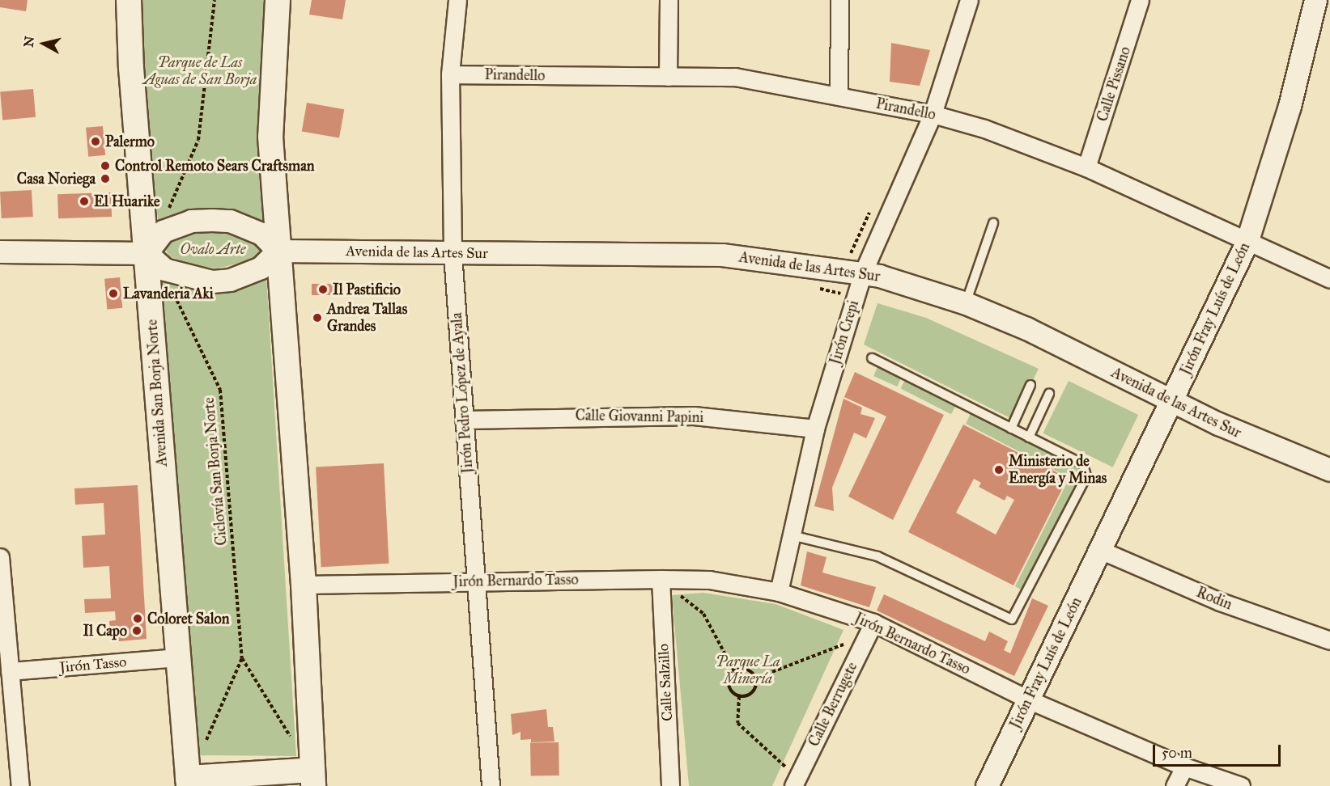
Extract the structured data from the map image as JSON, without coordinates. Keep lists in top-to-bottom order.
{
  "streets": {
    "main road": ["Avenida San Borja Norte"],
    "street": [
      "Pirandello",
      "Calle Pissano",
      "Avenida de las Artes Sur",
      "Jirón Fray Luís de León",
      "Jirón Crepi",
      "Jirón Pedro López de Ayala",
      "Calle Giovanni Papini",
      "Jirón Bernardo Tasso",
      "Rodin",
      "Jirón Tasso",
      "Calle Salzillo",
      "Calle Berrugete"
    ],
    "path": ["Ciclovía San Borja Norte"]
  },
  "crossings": [
    ["Pirandello", "Calle Pissano"],
    ["Pirandello", "Jirón Fray Luís de León"],
    ["Pirandello", "Jirón Crepi"],
    ["Pirandello", "Jirón Pedro López de Ayala"],
    ["Avenida de las Artes Sur", "Jirón Fray Luís de León"],
    ["Avenida de las Artes Sur", "Jirón Crepi"],
    ["Avenida de las Artes Sur", "Jirón Pedro López de Ayala"],
    ["Jirón Fray Luís de León", "Jirón Bernardo Tasso"],
    ["Jirón Fray Luís de León", "Rodin"],
    ["Jirón Crepi", "Calle Giovanni Papini"],
    ["Jirón Crepi", "Jirón Bernardo Tasso"],
    ["Avenida San Borja Norte", "Jirón Tasso"],
    ["Jirón Pedro López de Ayala", "Calle Giovanni Papini"],
    ["Jirón Pedro López de Ayala", "Jirón Bernardo Tasso"],
    ["Jirón Bernardo Tasso", "Calle Salzillo"],
    ["Jirón Bernardo Tasso", "Calle Berrugete"]
  ],
  "parks": ["Parque de Las Aguas de San Borja", "Ovalo Arte", "Parque La Minería"],
  "places": [
    "Palermo",
    "Control Remoto Sears Craftsman",
    "Casa Noriega",
    "El Huarike",
    "Il Pastificio",
    "Lavanderia Aki",
    "Andrea Tallas Grandes",
    "Ministerio de Energía y Minas",
    "Coloret Salon",
    "Il Capo"
  ],
  "scale_bar": "50 m",
  "north": "left"
}
